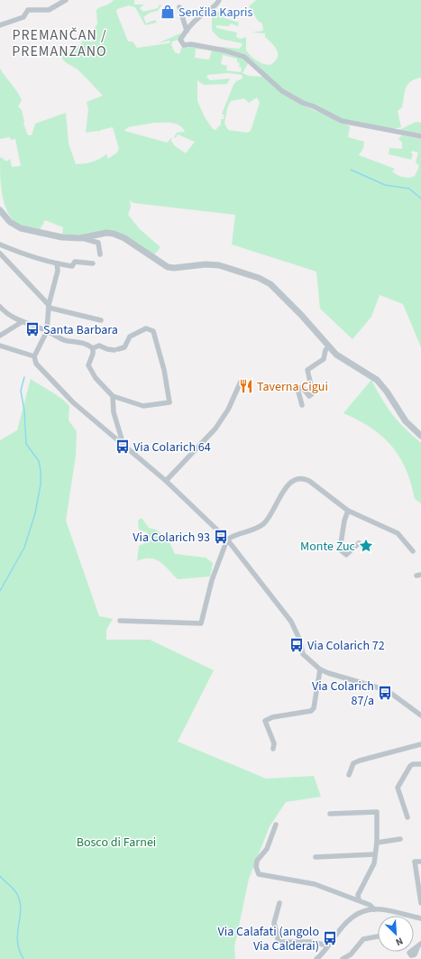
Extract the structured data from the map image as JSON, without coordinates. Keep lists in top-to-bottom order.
{
  "districts": ["PREMANČAN / PREMANZANO"],
  "parks": ["Bosco di Farnei"],
  "places": {
    "shop": ["Senčila Kapris"],
    "bus stop": [
      "Santa Barbara",
      "Via Colarich 64",
      "Via Colarich 93",
      "Via Colarich 72",
      "Via Colarich 87/a",
      "Via Calafati (angolo Via Calderai)"
    ],
    "restaurant": ["Taverna Cigui"],
    "place": ["Monte Zuc"]
  },
  "north": "bottom right"
}
